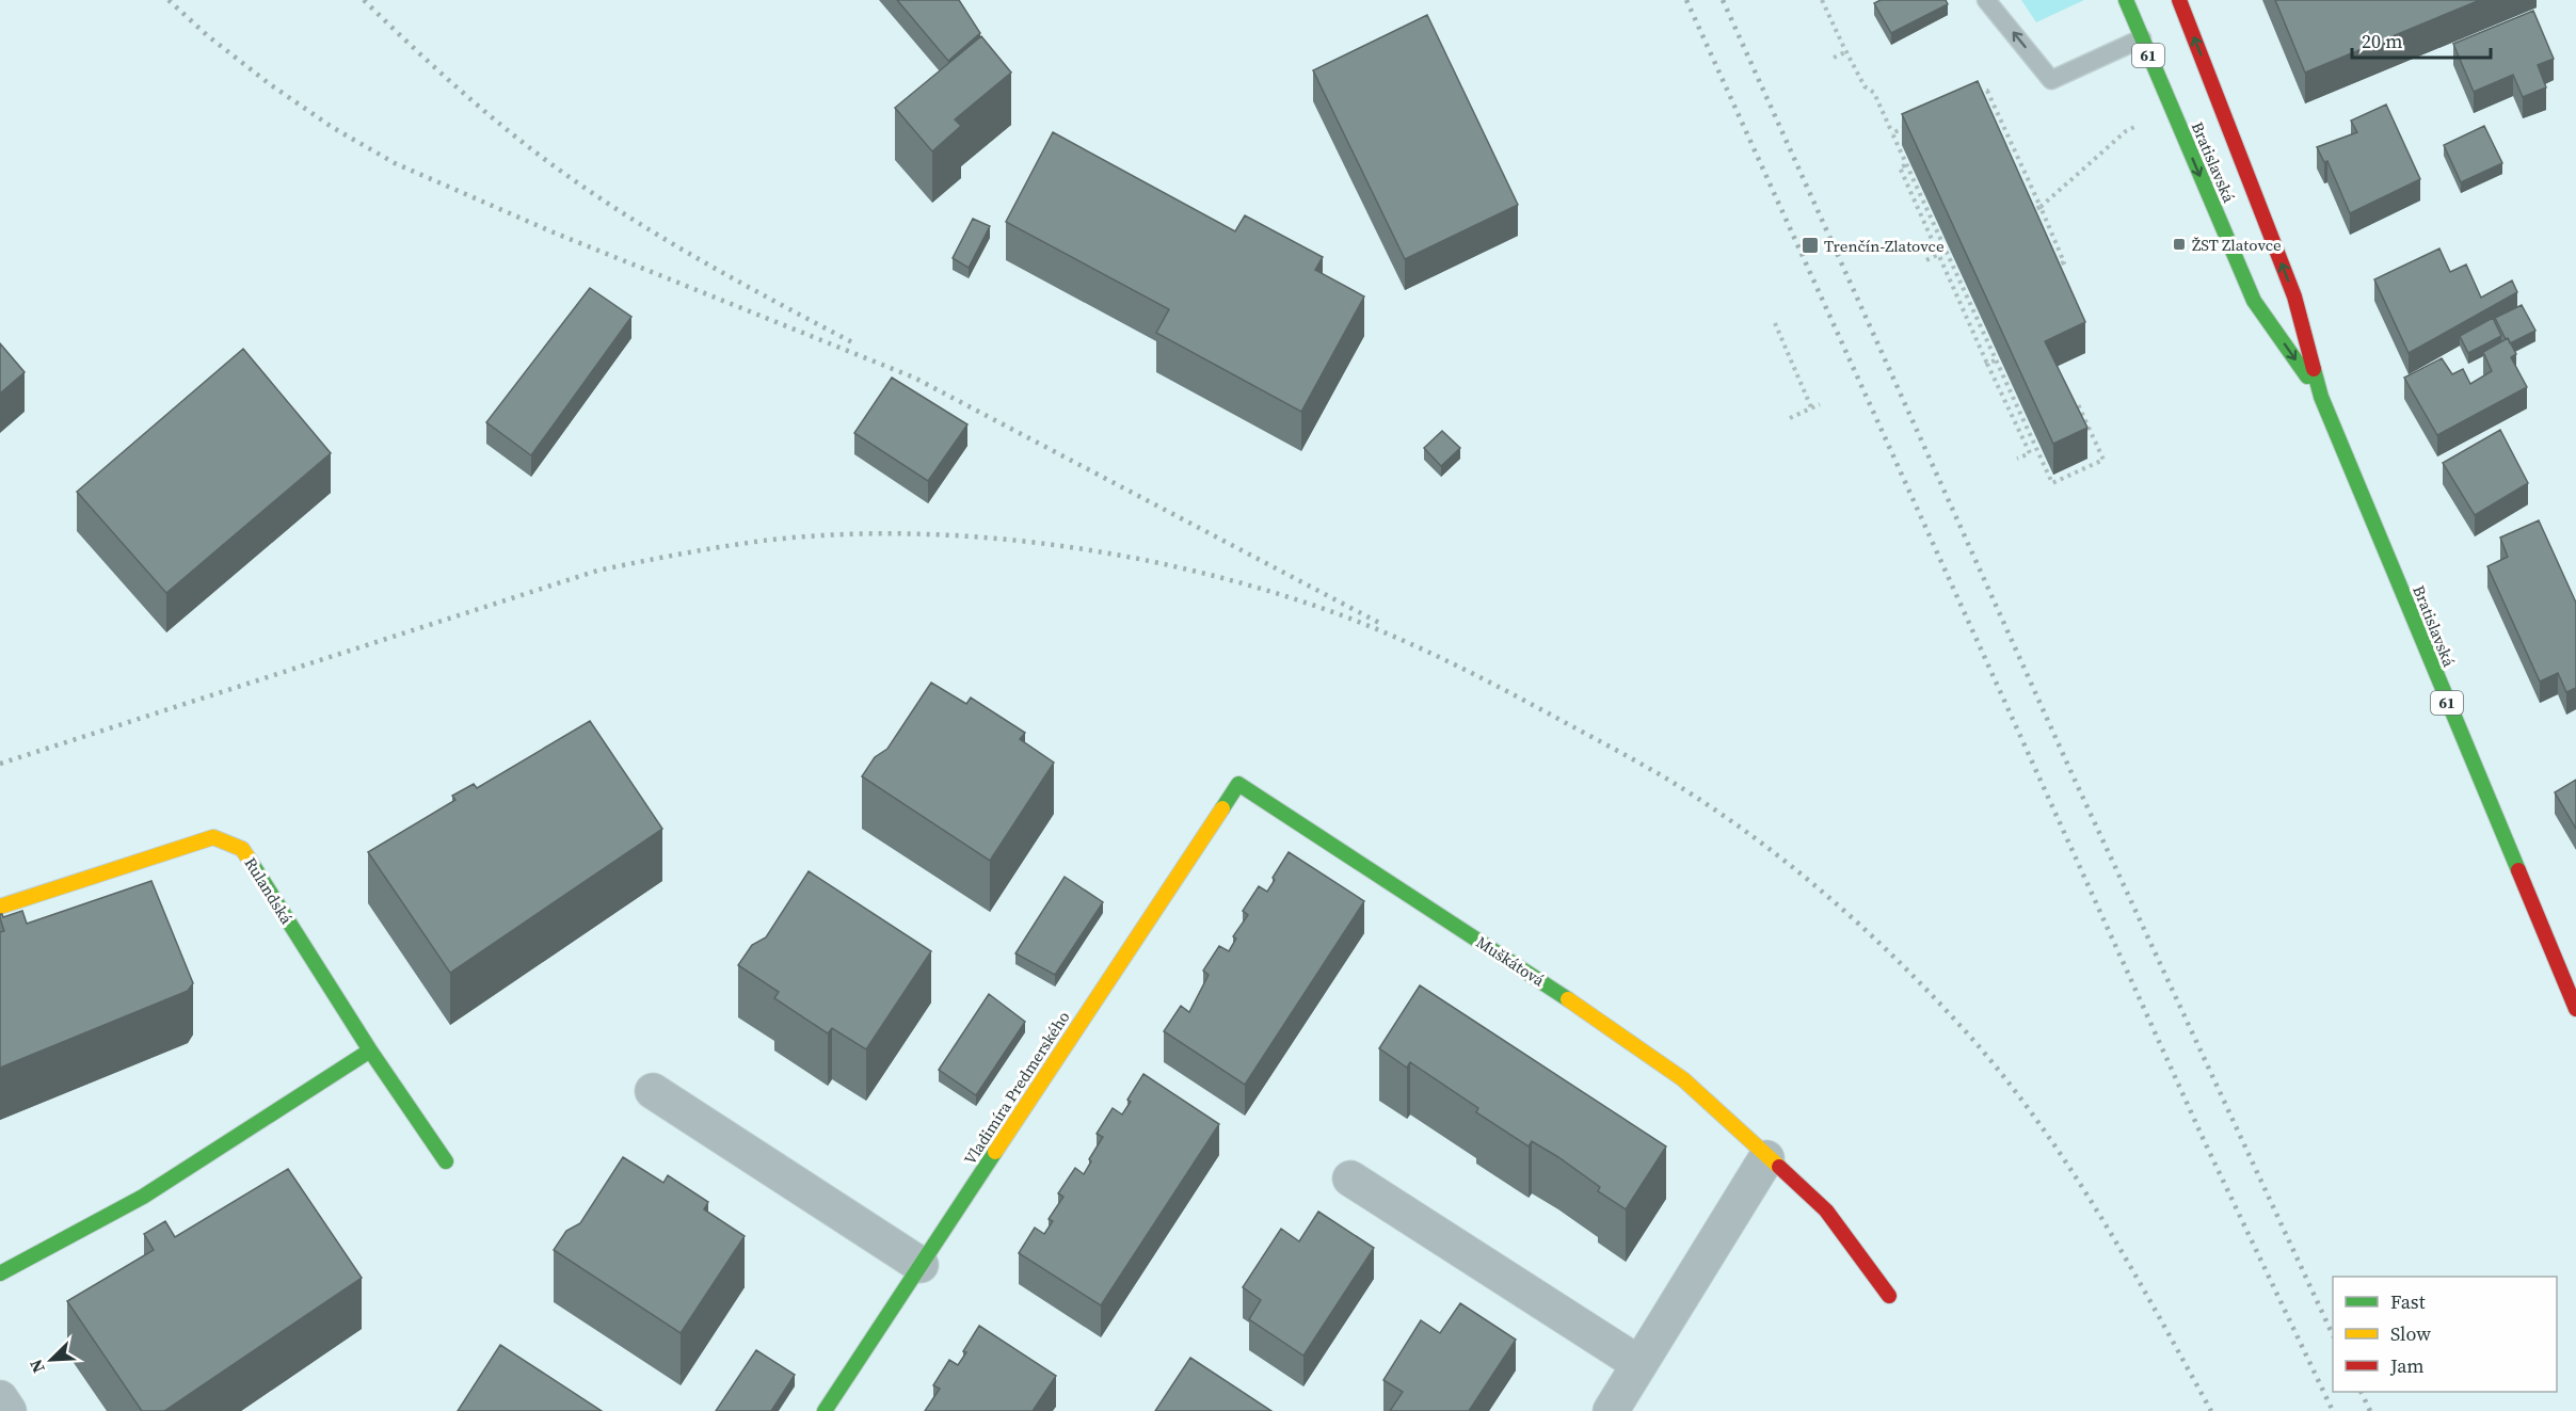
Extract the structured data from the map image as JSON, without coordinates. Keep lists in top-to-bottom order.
{
  "streets": {
    "street": [
      "61",
      "Bratislavská",
      "Rulandská",
      "Muškátová",
      "Vladimíra Predmerského"
    ]
  },
  "crossings": [
    ["Muškátová", "Vladimíra Predmerského"]
  ],
  "places": {
    "transit": ["ŽST Zlatovce", "Trenčín-Zlatovce"]
  },
  "legend": ["Fast", "Slow", "Jam"],
  "scale_bar": "20 m",
  "north": "bottom left"
}
